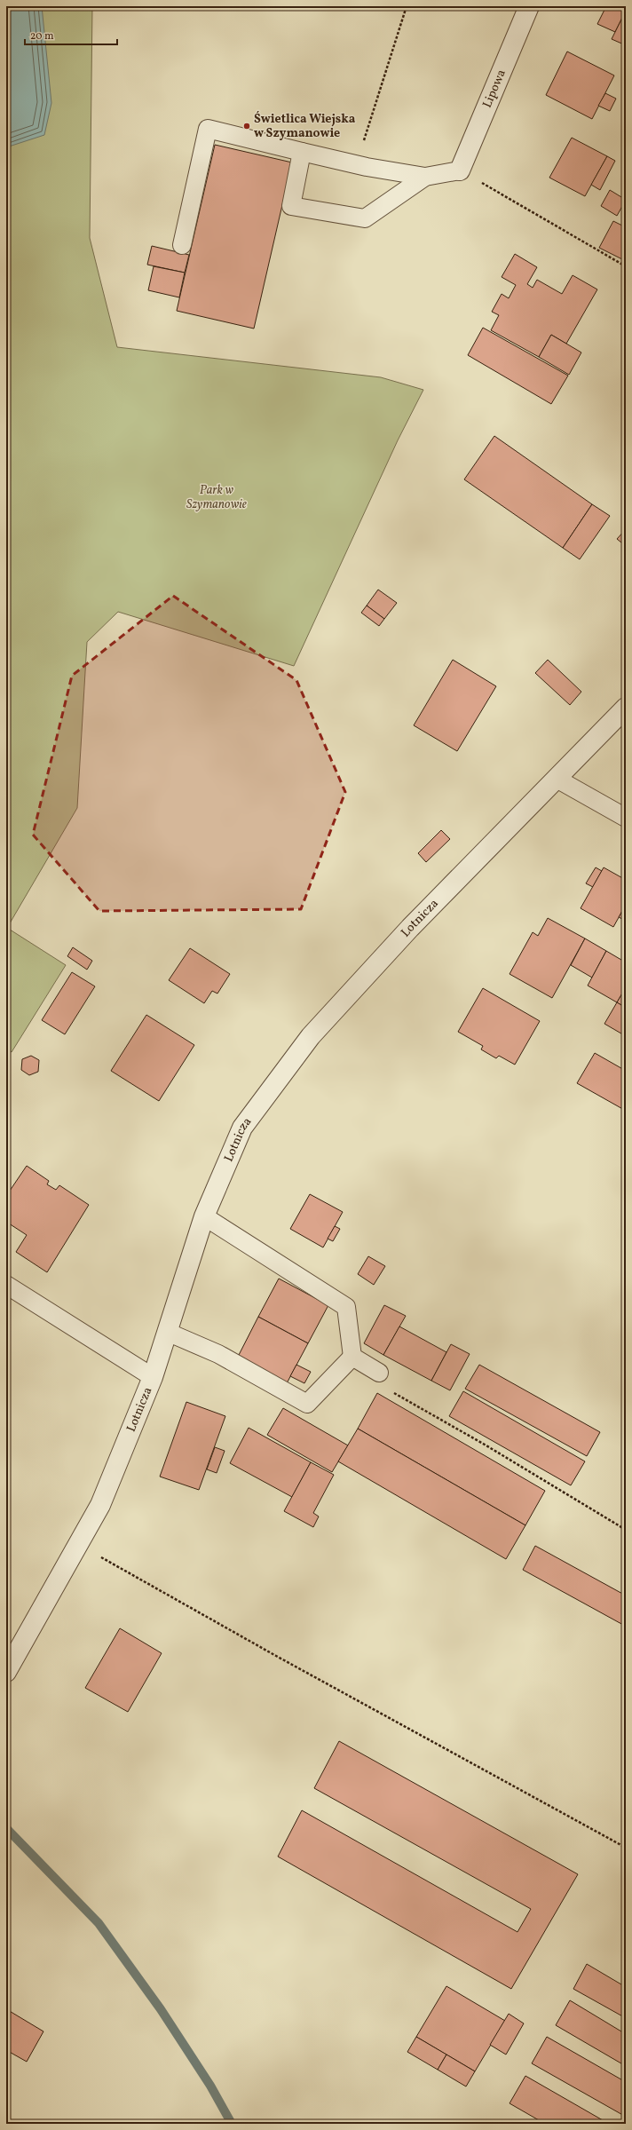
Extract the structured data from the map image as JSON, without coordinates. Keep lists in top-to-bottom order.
{
  "streets": {
    "street": ["Lipowa", "Lotnicza"]
  },
  "parks": ["Park w Szymanowie"],
  "places": ["Świetlica Wiejska w Szymanowie"],
  "scale_bar": "20 m"
}
